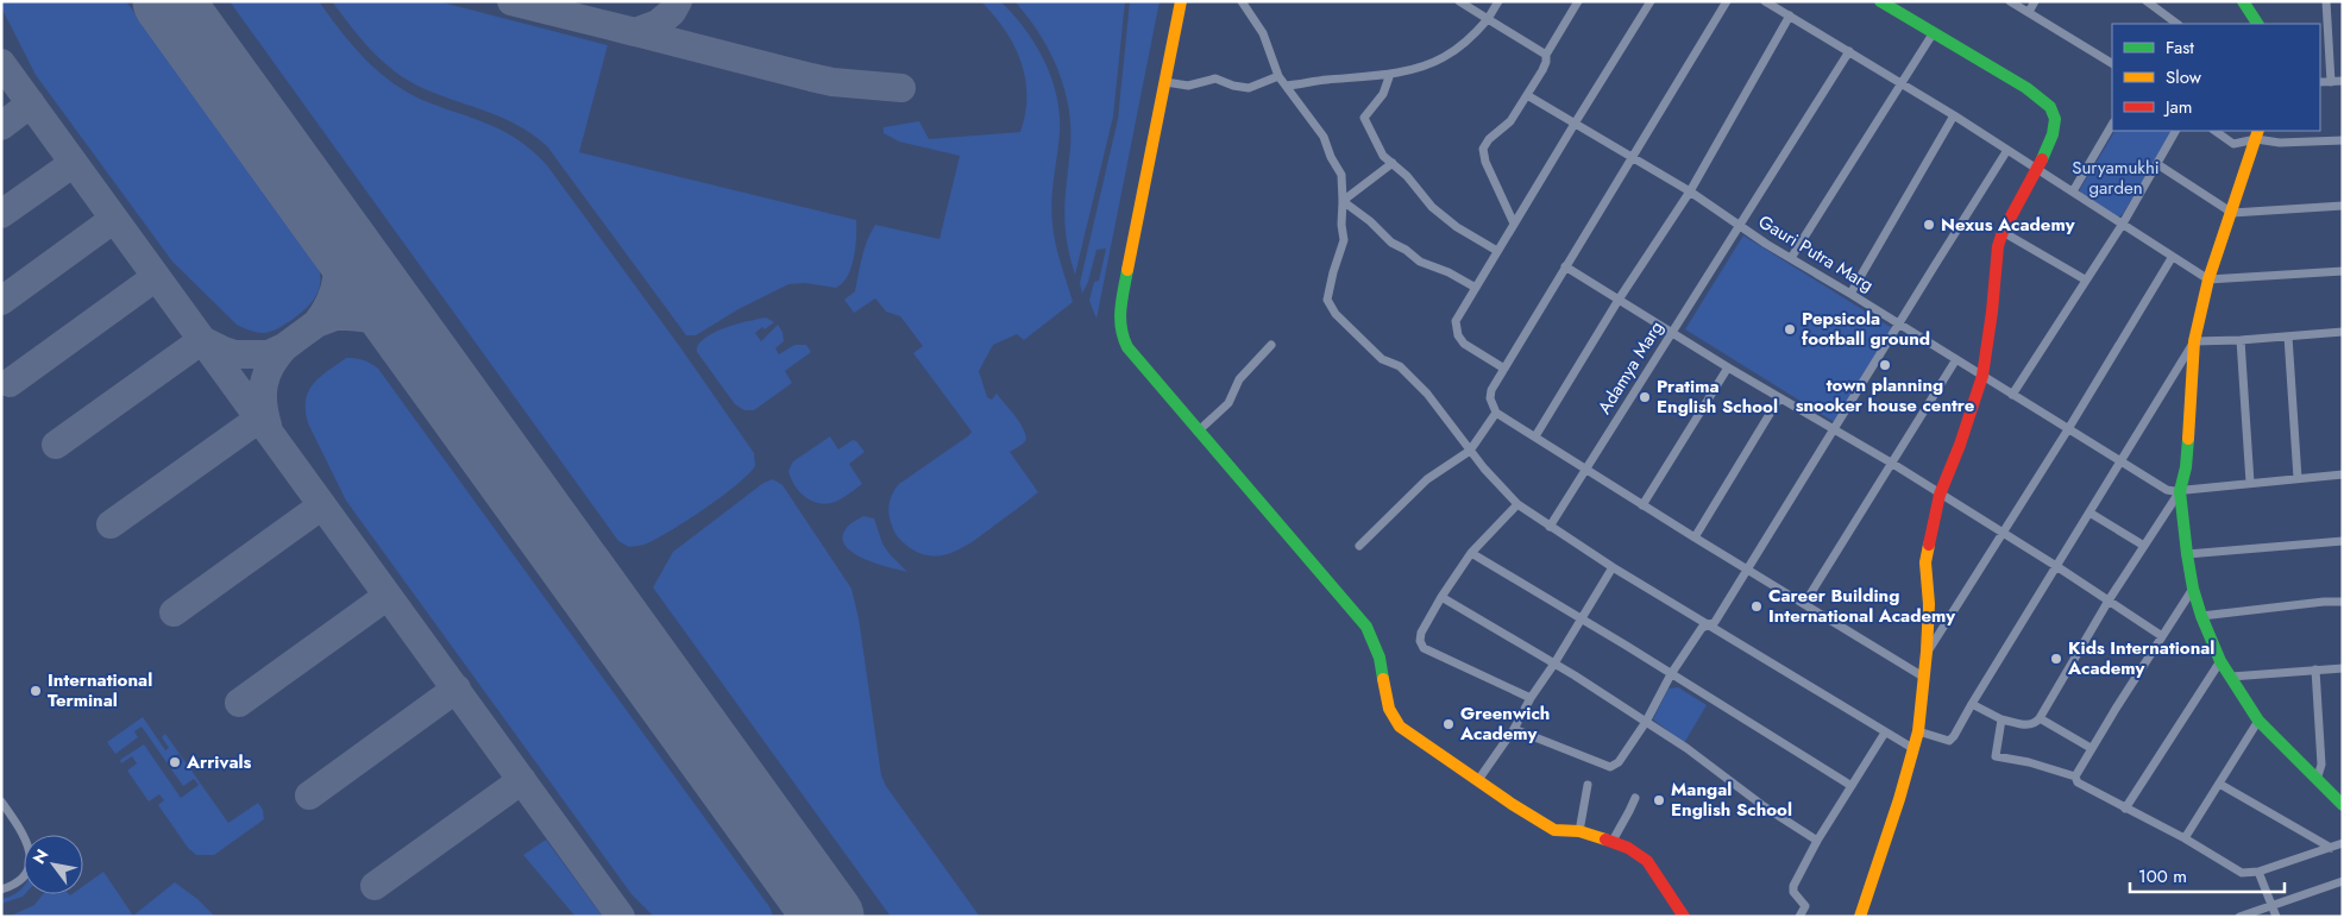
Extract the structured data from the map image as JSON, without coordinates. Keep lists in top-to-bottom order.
{
  "streets": {
    "street": ["Gauri Putra Marg", "Adamya Marg"]
  },
  "crossings": [
    ["Gauri Putra Marg", "Adamya Marg"]
  ],
  "parks": ["Suryamukhi garden"],
  "places": [
    "Nexus Academy",
    "Pepsicola football ground",
    "town planning snooker house centre",
    "Pratima English School",
    "Career Building International Academy",
    "Kids International Academy",
    "International Terminal",
    "Greenwich Academy",
    "Arrivals",
    "Mangal English School"
  ],
  "legend": ["Fast", "Slow", "Jam"],
  "scale_bar": "100 m",
  "north": "top left"
}
